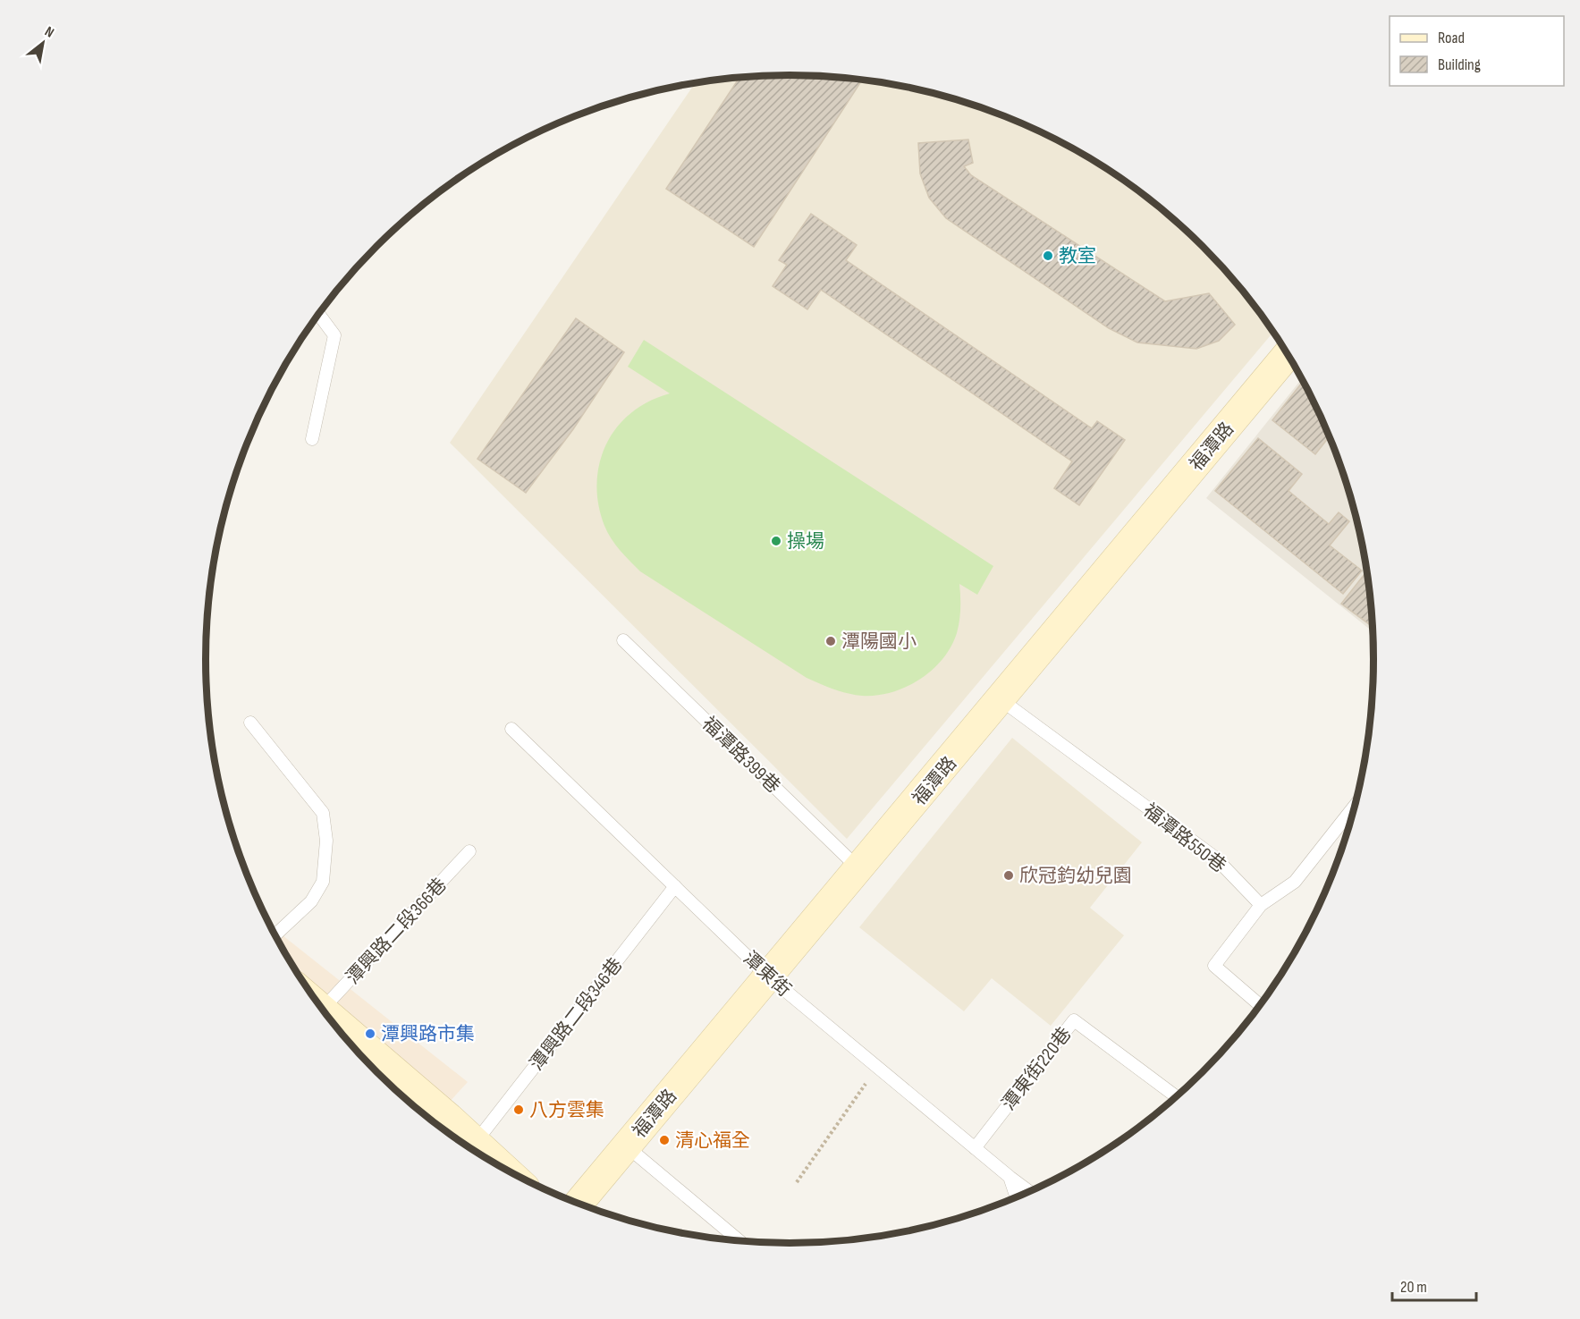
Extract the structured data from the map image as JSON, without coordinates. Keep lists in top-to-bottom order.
{
  "streets": {
    "street": ["福潭路"],
    "lane": [
      "福潭路399巷",
      "福潭路550巷",
      "潭興路二段366巷",
      "潭東街",
      "潭興路二段346巷",
      "潭東街220巷"
    ]
  },
  "crossings": [
    ["福潭路", "福潭路399巷"],
    ["福潭路", "福潭路550巷"],
    ["福潭路", "潭東街"],
    ["潭東街", "潭興路二段346巷"],
    ["潭東街", "潭東街220巷"]
  ],
  "places": [
    "教室",
    "操場",
    "潭陽國小",
    "欣冠鈞幼兒園",
    "潭興路市集",
    "八方雲集",
    "清心福全"
  ],
  "legend": ["Road", "Building"],
  "scale_bar": "20 m",
  "north": "top right"
}
